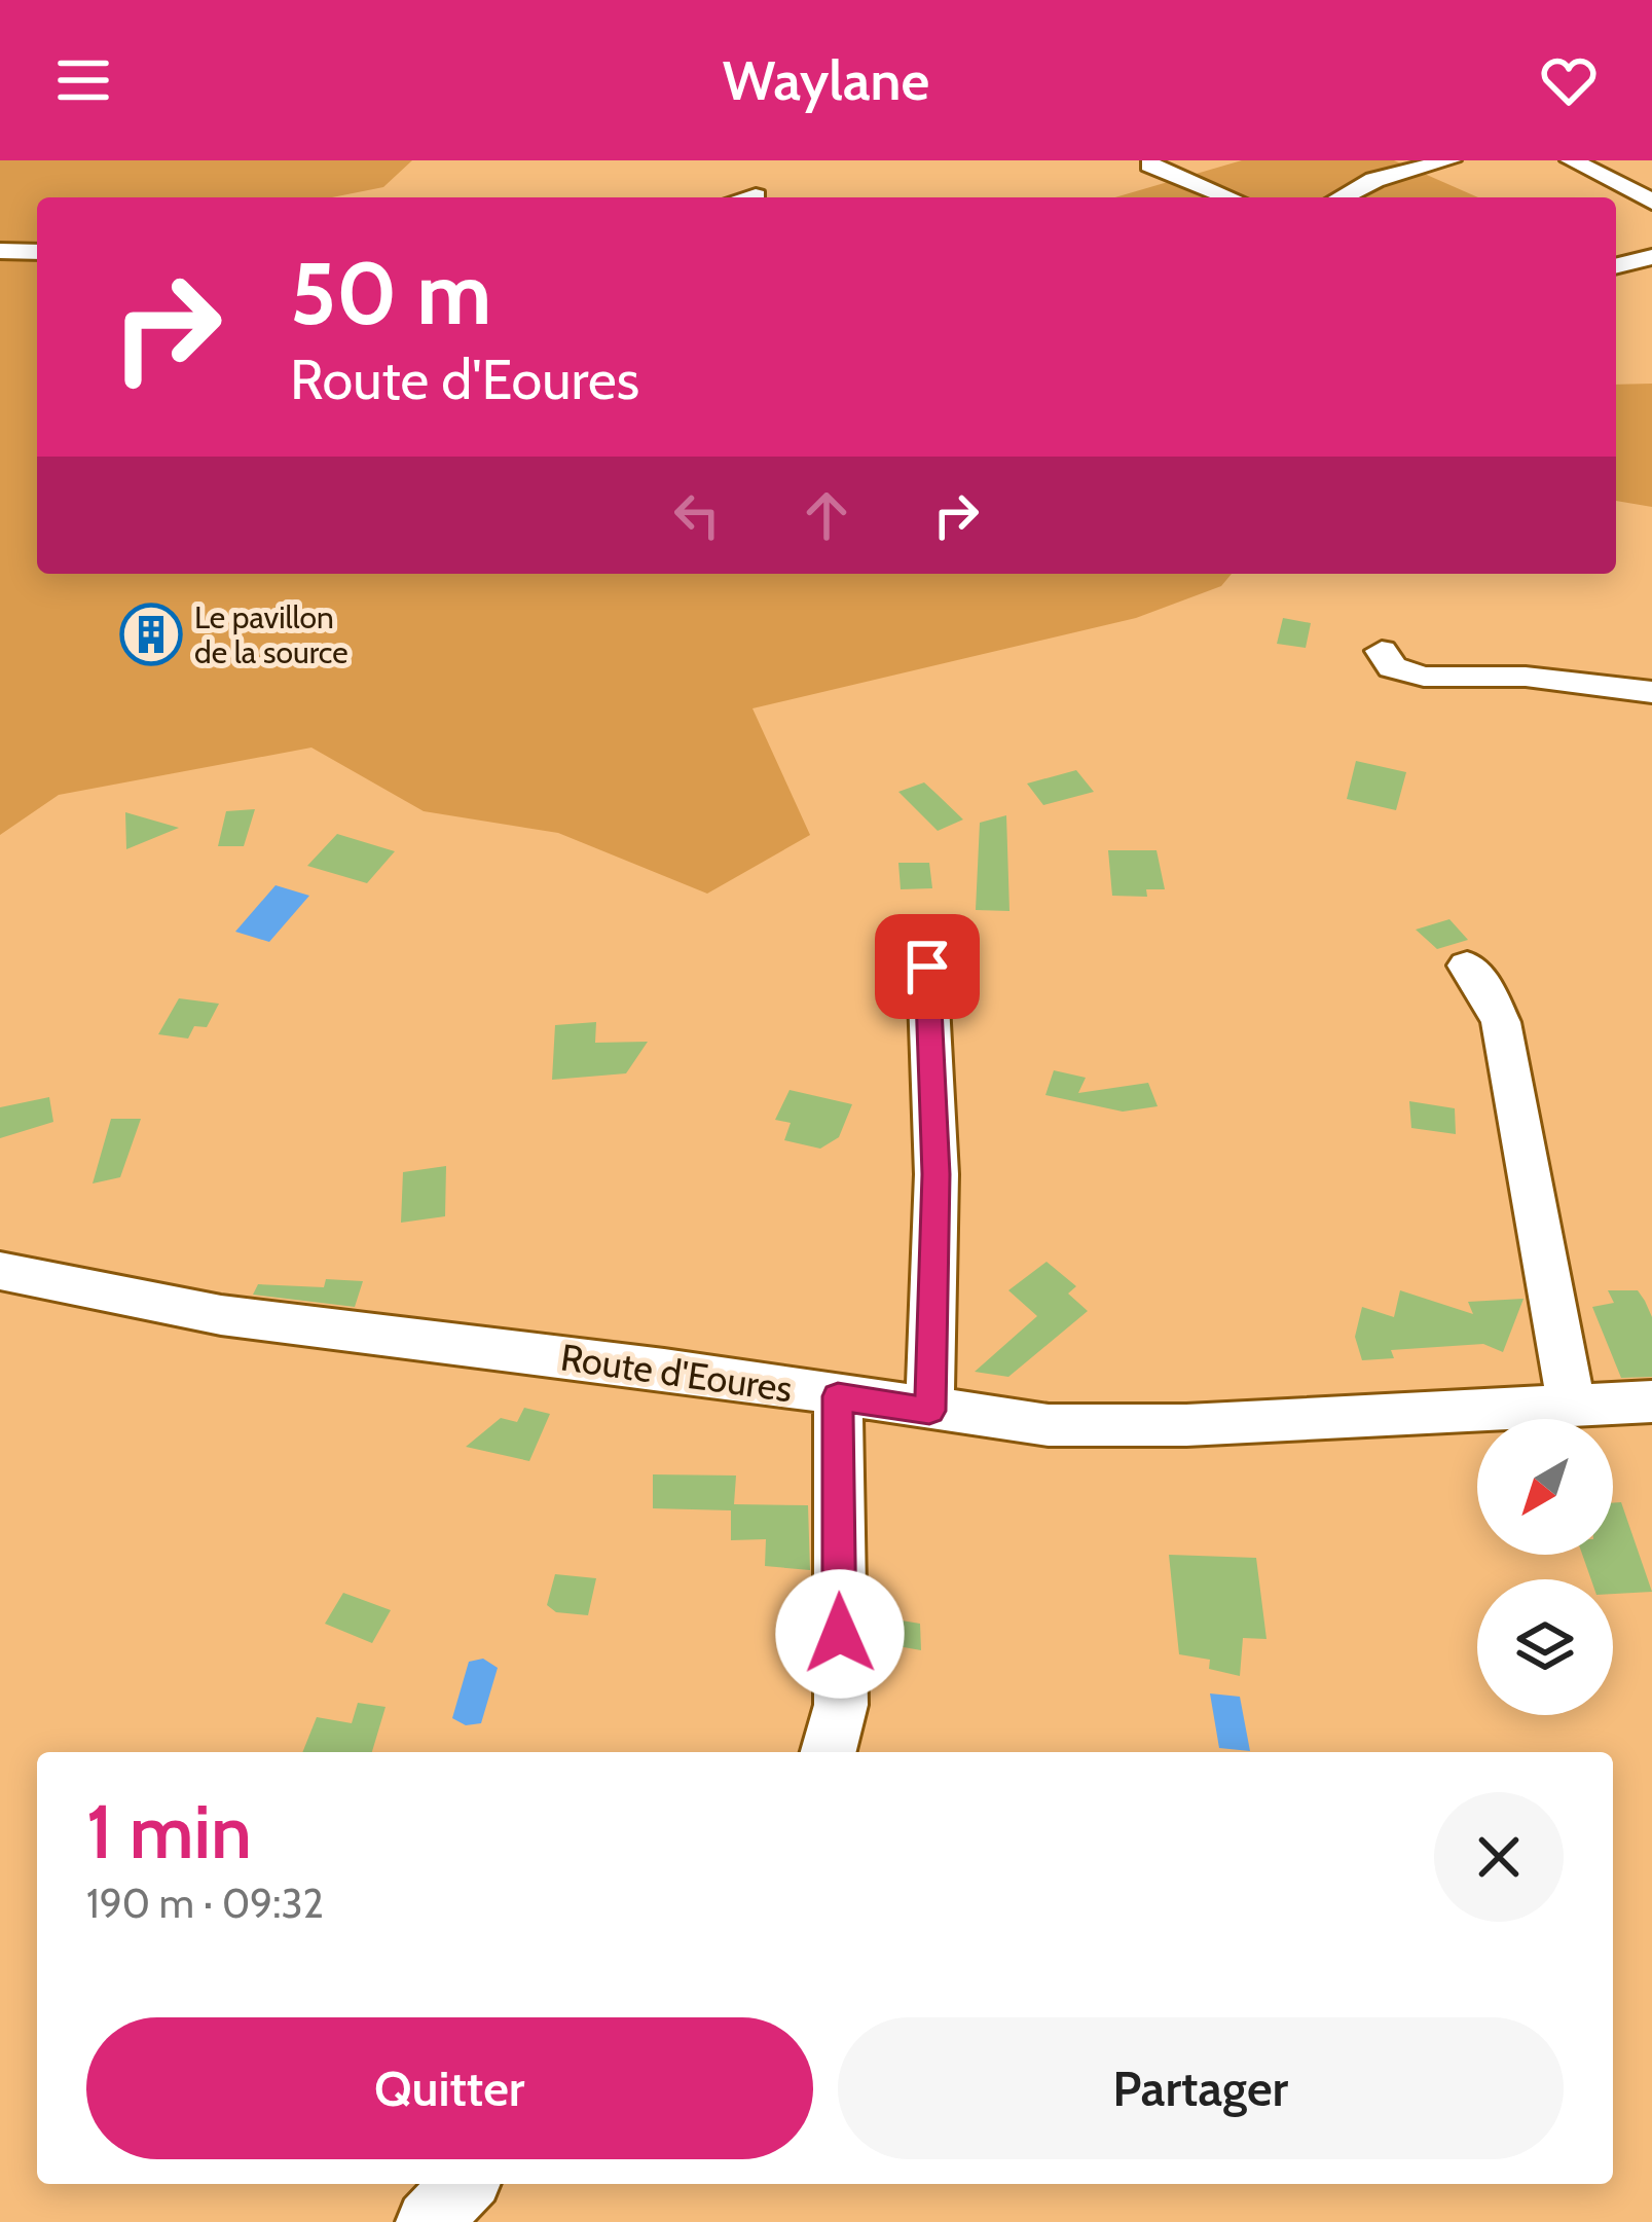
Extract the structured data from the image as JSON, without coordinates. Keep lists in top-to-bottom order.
{
  "streets": {
    "street": ["Route d'Eoures"]
  },
  "places": {
    "building": ["Le pavillon de la source"]
  },
  "north": "bottom left",
  "page": {
    "header": "Waylane",
    "turn": ["50 m", "Route d'Eoures"],
    "heading": ["1 min", "190 m · 09:32"],
    "buttons": ["Quitter", "Partager"]
  }
}
